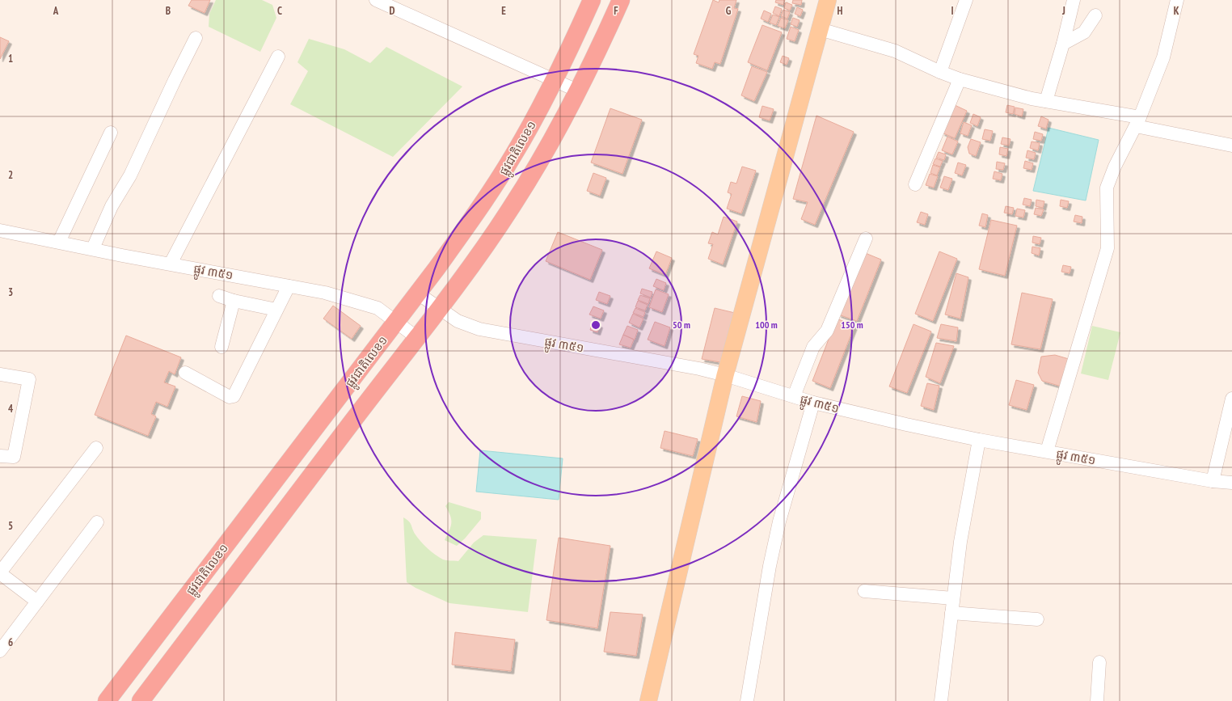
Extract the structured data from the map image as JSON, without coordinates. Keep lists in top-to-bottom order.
{
  "streets": {
    "highway": ["ផ្លូវជាតិលេខ១"],
    "street": ["ផ្លូវ ៣៥១"]
  },
  "crossings": [
    ["ផ្លូវជាតិលេខ១", "ផ្លូវ ៣៥១"]
  ],
  "grid": {
    "columns": [
      "A",
      "B",
      "C",
      "D",
      "E",
      "F",
      "G",
      "H",
      "I",
      "J",
      "K"
    ],
    "rows": [
      "1",
      "2",
      "3",
      "4",
      "5",
      "6"
    ]
  },
  "rings": ["50 m", "100 m", "150 m"]
}
